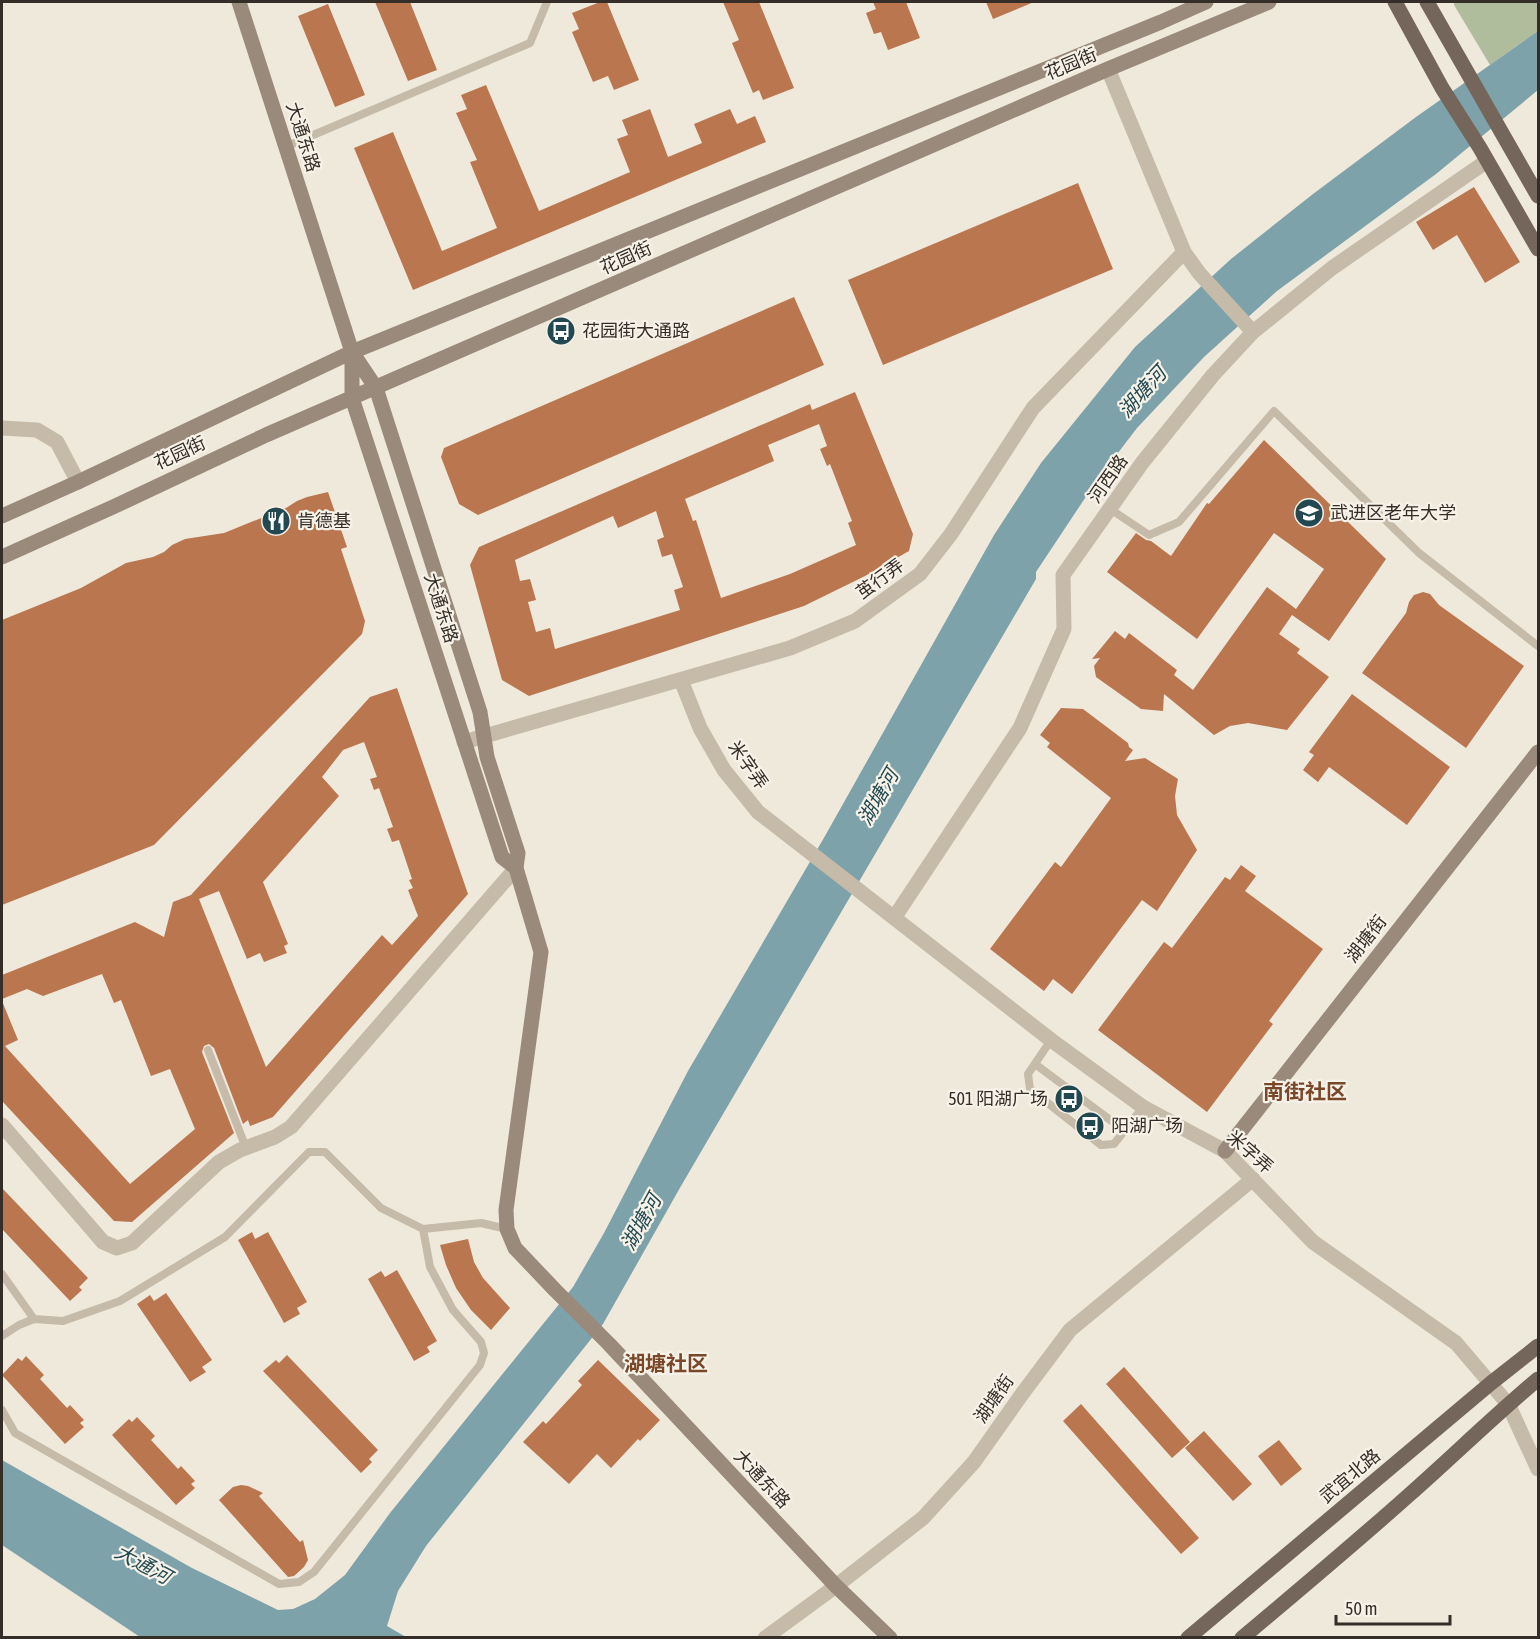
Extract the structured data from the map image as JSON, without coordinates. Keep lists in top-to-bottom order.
{
  "streets": {
    "main road": ["武宜北路"],
    "street": [
      "花园街",
      "大通东路",
      "河西路",
      "茧行弄",
      "米字弄",
      "湖塘街"
    ]
  },
  "crossings": [
    ["花园街", "大通东路"],
    ["大通东路", "茧行弄"],
    ["大通东路", "湖塘街"],
    ["河西路", "米字弄"],
    ["茧行弄", "米字弄"],
    ["米字弄", "湖塘街"],
    ["米字弄", "武宜北路"]
  ],
  "districts": ["南街社区", "湖塘社区"],
  "water": ["湖塘河", "大通河"],
  "places": {
    "bus stop": ["花园街大通路", "501 阳湖广场", "阳湖广场"],
    "school or university": ["武进区老年大学"],
    "restaurant": ["肯德基"]
  },
  "scale_bar": "50 m"
}
